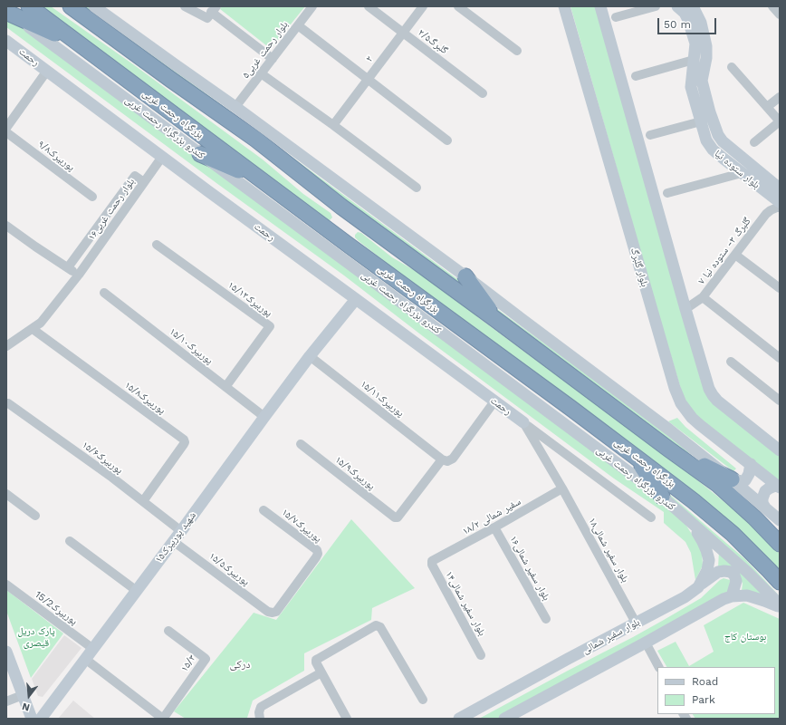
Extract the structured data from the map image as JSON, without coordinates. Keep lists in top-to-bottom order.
{
  "streets": {
    "highway": ["بزرگراه رحمت غربی"],
    "street": [
      "گلبرگ۲/۵",
      "بلوار رحمت غربی۵",
      "رحمت",
      "۲",
      "کندرو بزرگراه رحمت غربی",
      "پوربیرک۹/۸",
      "بلوار ستوده نیا",
      "بلوار رحمت غربی۱۶",
      "گلبرگ ۳- ستوده نیا ۷",
      "بلوار گلبرگ",
      "پوربیرک۱۵/۱۲",
      "پوربیرک۱۵/۱۰",
      "پوربیرک۱۵/۸",
      "پوربیرک۱۵/۱۱",
      "پوربیرک۱۵/۶",
      "پوربیرک۱۵/۹",
      "سفیر شمالی ۱۸/۲",
      "پوربیرک۱۵/۷",
      "شهید پوربیرک۱۵",
      "بلوار سفیر شمالی۱۸",
      "بلوار سفیر شمالی۱۶",
      "پوربیرک۱۵/۵",
      "بلوار سفیر شمالی۱۴",
      "پوربیرک15/2",
      "بلوار سفیر شمالی",
      "۱۵/۳"
    ]
  },
  "crossings": [
    ["گلبرگ۲/۵", "۲"],
    ["رحمت", "بلوار رحمت غربی۱۶"],
    ["رحمت", "شهید پوربیرک۱۵"],
    ["رحمت", "بلوار سفیر شمالی۱۸"],
    ["کندرو بزرگراه رحمت غربی", "بلوار سفیر شمالی"],
    ["بلوار رحمت غربی۱۶", "پوربیرک۱۵/۸"],
    ["پوربیرک۱۵/۱۲", "پوربیرک۱۵/۱۰"],
    ["پوربیرک۱۵/۱۰", "شهید پوربیرک۱۵"],
    ["پوربیرک۱۵/۸", "پوربیرک۱۵/۶"],
    ["پوربیرک۱۵/۱۱", "پوربیرک۱۵/۹"],
    ["پوربیرک۱۵/۱۱", "شهید پوربیرک۱۵"],
    ["پوربیرک۱۵/۶", "شهید پوربیرک۱۵"],
    ["سفیر شمالی ۱۸/۲", "بلوار سفیر شمالی۱۸"],
    ["سفیر شمالی ۱۸/۲", "بلوار سفیر شمالی۱۶"],
    ["سفیر شمالی ۱۸/۲", "بلوار سفیر شمالی۱۴"],
    ["پوربیرک۱۵/۷", "پوربیرک۱۵/۵"],
    ["شهید پوربیرک۱۵", "پوربیرک۱۵/۵"],
    ["شهید پوربیرک۱۵", "پوربیرک15/2"],
    ["بلوار سفیر شمالی۱۸", "بلوار سفیر شمالی"]
  ],
  "districts": ["درکی"],
  "parks": ["پارک دریل قیصری", "بوستان کاج"],
  "legend": ["Road", "Park"],
  "scale_bar": "50 m",
  "north": "bottom"
}
